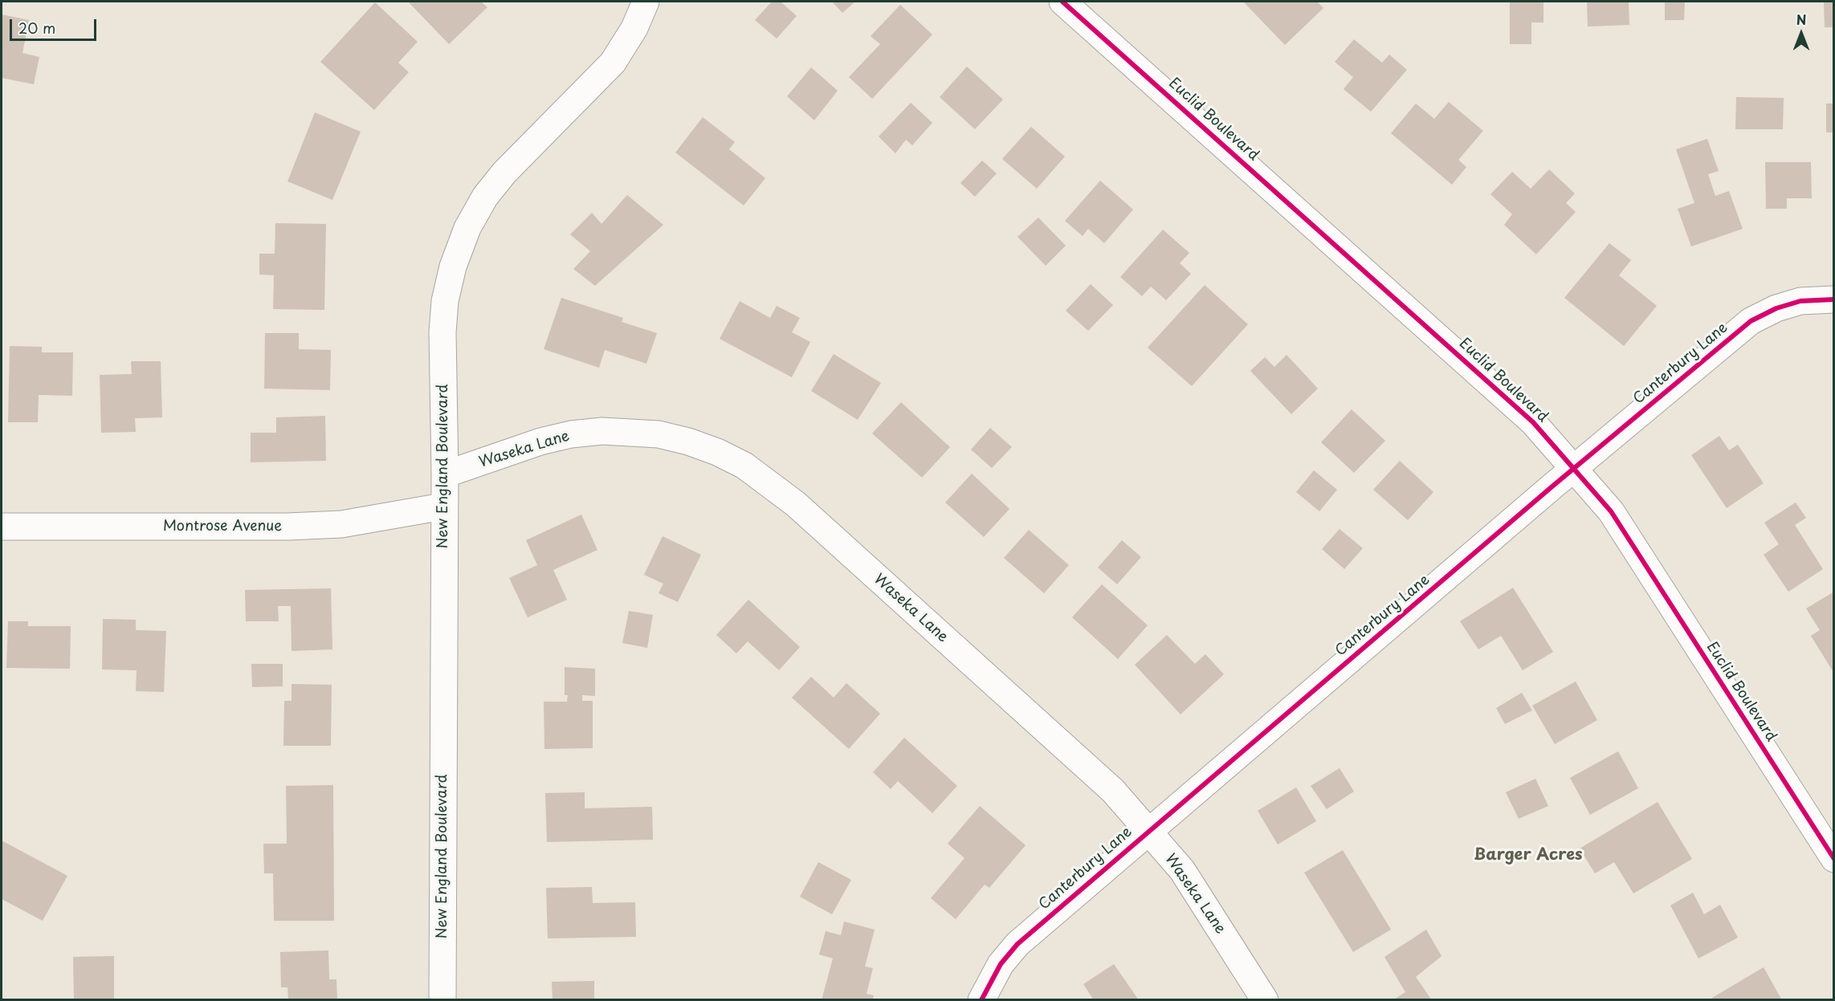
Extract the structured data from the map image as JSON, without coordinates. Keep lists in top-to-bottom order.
{
  "streets": {
    "street": [
      "Euclid Boulevard",
      "Canterbury Lane",
      "Waseka Lane",
      "New England Boulevard",
      "Montrose Avenue"
    ]
  },
  "crossings": [
    ["Euclid Boulevard", "Canterbury Lane"],
    ["Canterbury Lane", "Waseka Lane"],
    ["Waseka Lane", "New England Boulevard"],
    ["New England Boulevard", "Montrose Avenue"]
  ],
  "districts": ["Barger Acres"],
  "scale_bar": "20 m",
  "north": "top"
}
